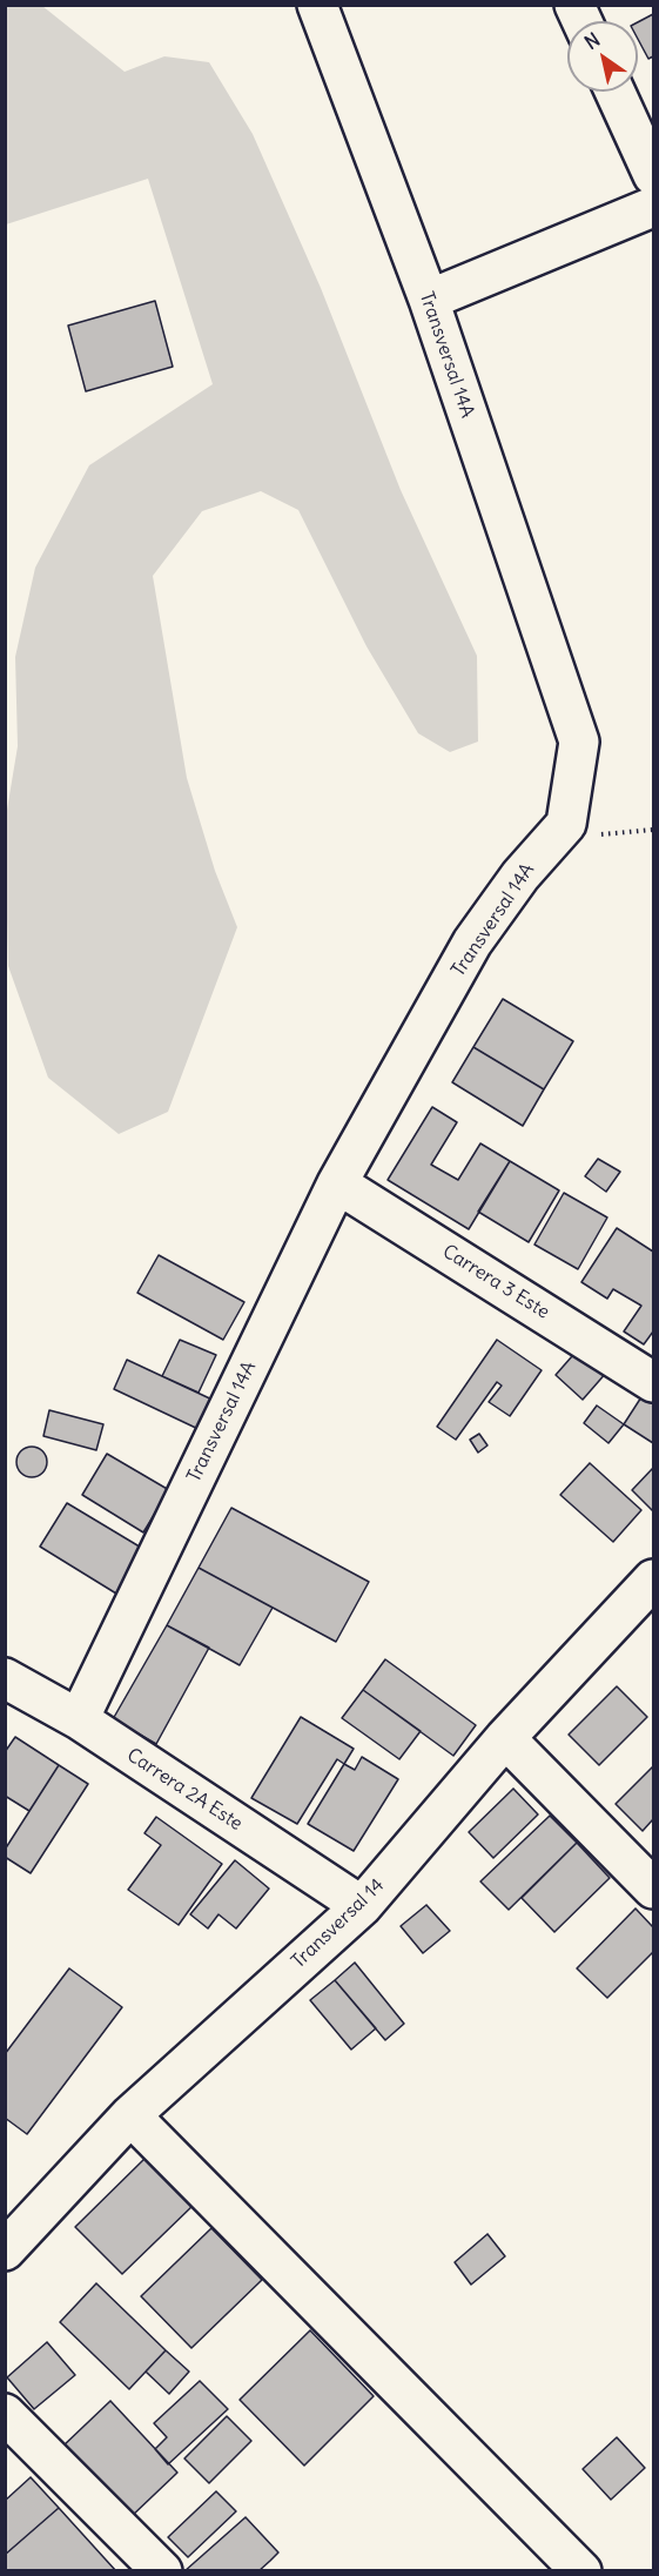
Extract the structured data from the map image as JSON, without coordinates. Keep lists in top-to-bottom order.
{
  "streets": {
    "street": [
      "Transversal 14A",
      "Carrera 3 Este",
      "Carrera 2A Este",
      "Transversal 14"
    ]
  },
  "crossings": [
    ["Transversal 14A", "Carrera 3 Este"],
    ["Transversal 14A", "Carrera 2A Este"],
    ["Carrera 2A Este", "Transversal 14"]
  ],
  "north": "top left"
}
